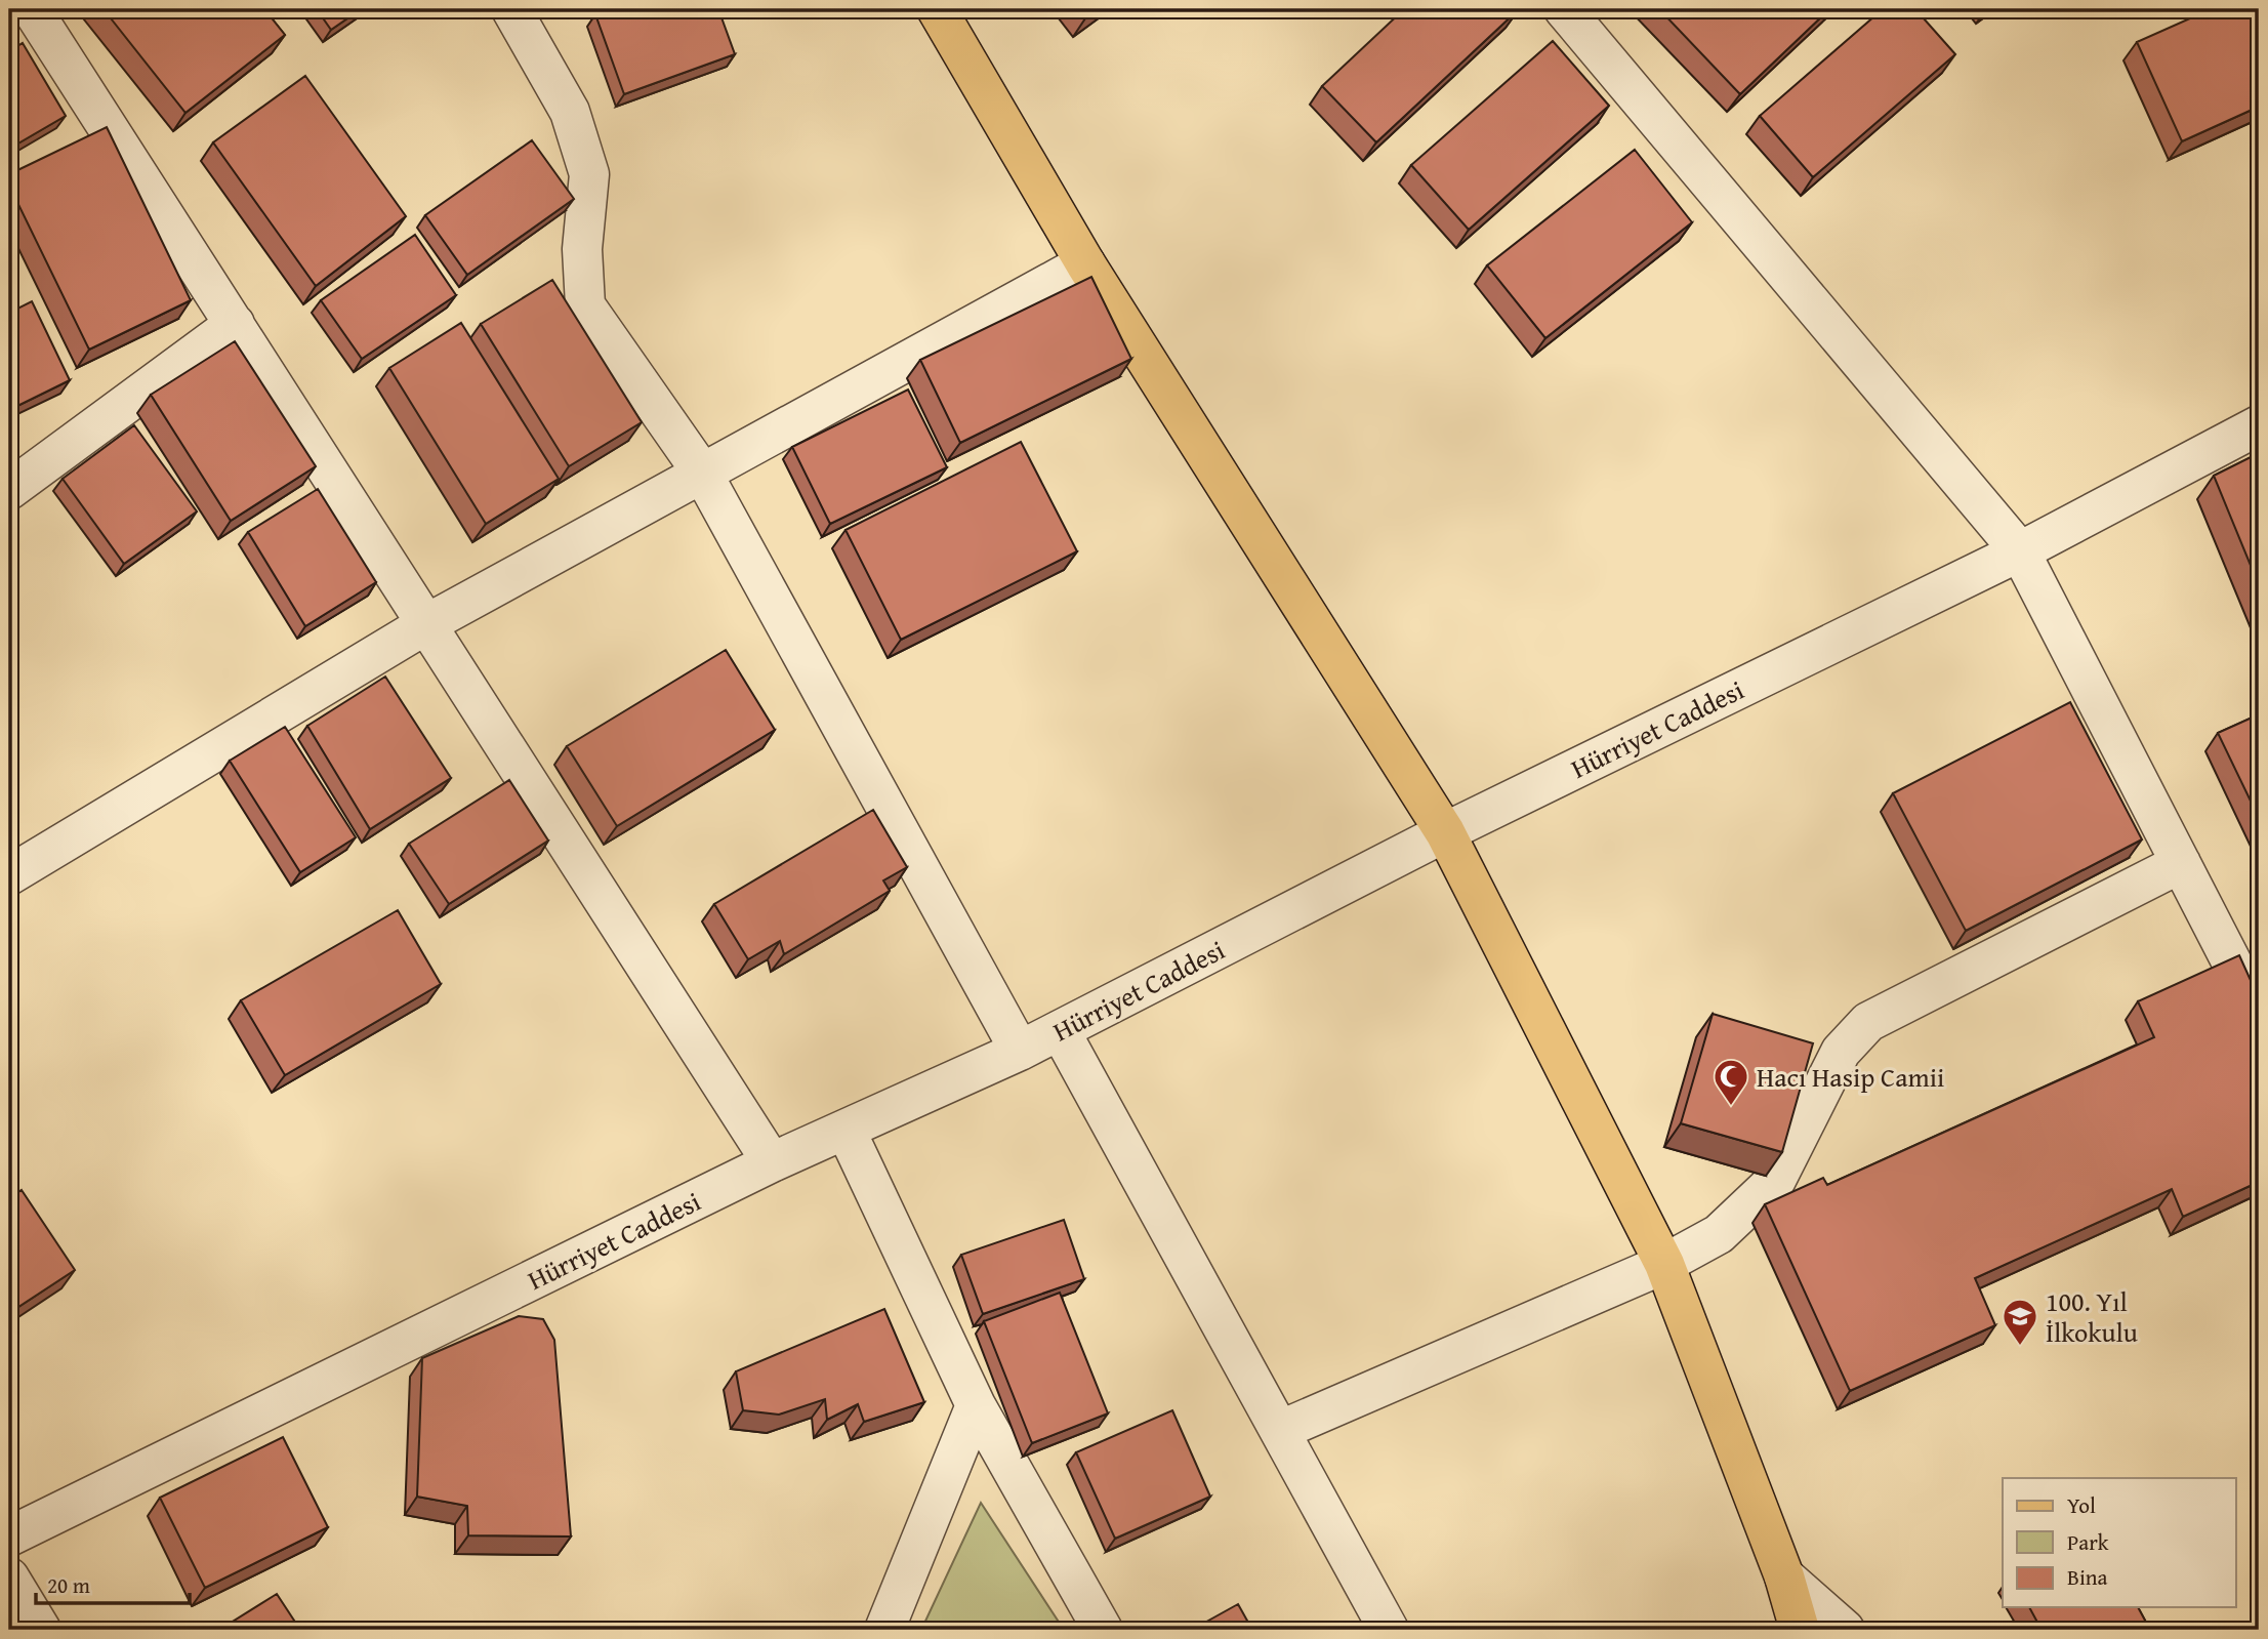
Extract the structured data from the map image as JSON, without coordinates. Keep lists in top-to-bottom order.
{
  "streets": {
    "street": ["Hürriyet Caddesi"]
  },
  "places": {
    "mosque": ["Hacı Hasip Camii"],
    "school or university": ["100. Yıl İlkokulu"]
  },
  "legend": ["Yol", "Park", "Bina"],
  "scale_bar": "20 m"
}
